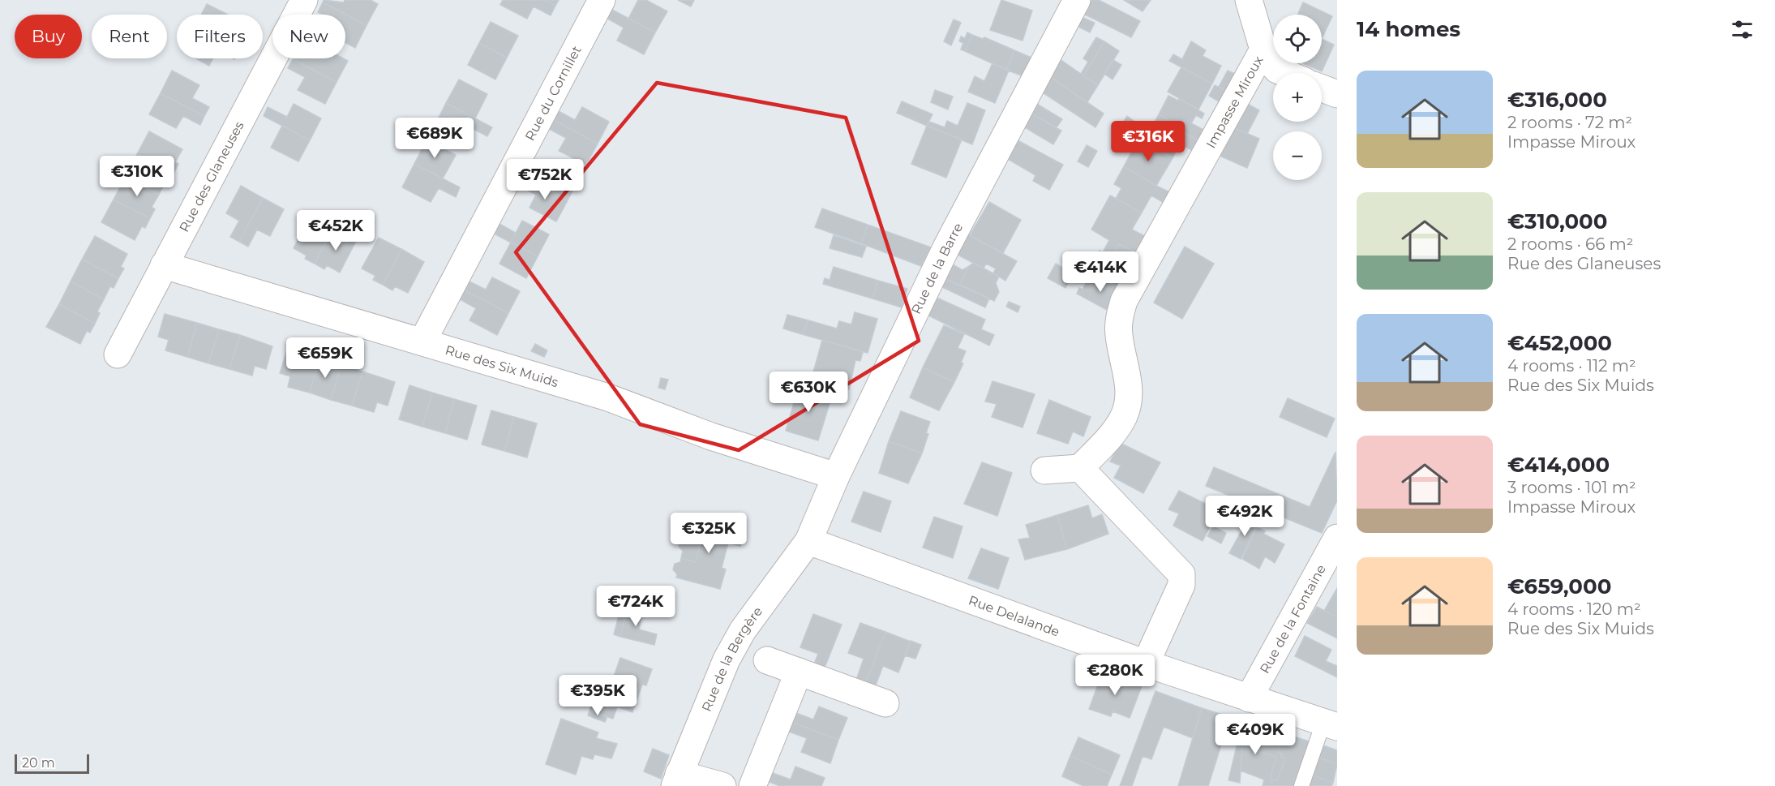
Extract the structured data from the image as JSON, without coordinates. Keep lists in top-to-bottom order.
{
  "streets": {
    "street": [
      "Rue du Cornillet",
      "Impasse Miroux",
      "Rue des Glaneuses",
      "Rue de la Barre",
      "Rue des Six Muids",
      "Rue Delalande",
      "Rue de la Fontaine",
      "Rue de la Bergère"
    ]
  },
  "crossings": [
    ["Rue du Cornillet", "Rue des Six Muids"],
    ["Rue des Glaneuses", "Rue des Six Muids"],
    ["Rue de la Barre", "Rue des Six Muids"],
    ["Rue de la Barre", "Rue Delalande"],
    ["Rue de la Barre", "Rue de la Bergère"],
    ["Rue Delalande", "Rue de la Fontaine"],
    ["Rue Delalande", "Rue de la Bergère"]
  ],
  "scale_bar": "20 m",
  "page": {
    "heading": "14 homes",
    "map_buttons": ["+", "−"],
    "chip": [
      "Buy",
      "Rent",
      "Filters",
      "New"
    ],
    "list": [
      {
        "name": "€316,000",
        "note": "2 rooms · 72 m² · Impasse Miroux"
      },
      {
        "name": "€310,000",
        "note": "2 rooms · 66 m² · Rue des Glaneuses"
      },
      {
        "name": "€452,000",
        "note": "4 rooms · 112 m² · Rue des Six Muids"
      },
      {
        "name": "€414,000",
        "note": "3 rooms · 101 m² · Impasse Miroux"
      },
      {
        "name": "€659,000",
        "note": "4 rooms · 120 m² · Rue des Six Muids"
      }
    ],
    "price": [
      "€689K",
      "€316K",
      "€310K",
      "€752K",
      "€452K",
      "€414K",
      "€659K",
      "€630K",
      "€492K",
      "€325K",
      "€724K",
      "€280K",
      "€395K",
      "€409K"
    ],
    "scale": "20 m"
  }
}
